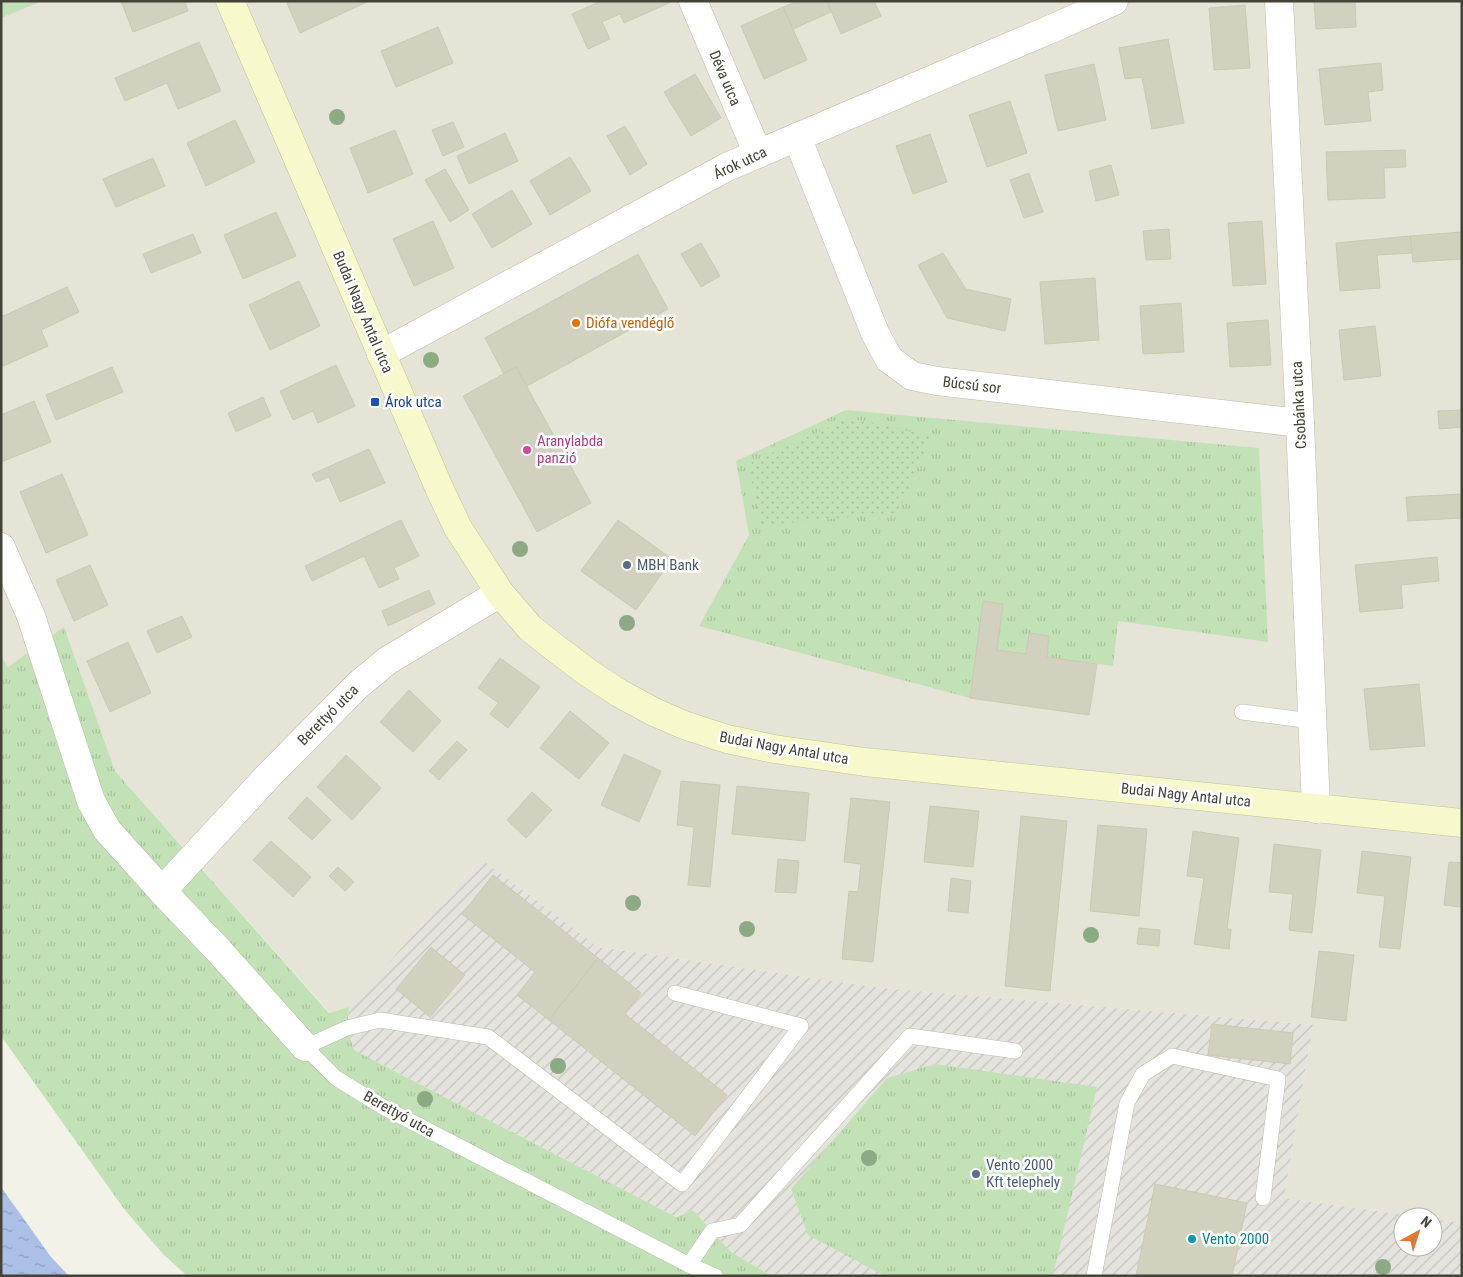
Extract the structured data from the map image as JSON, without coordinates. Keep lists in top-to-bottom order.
{
  "streets": {
    "main road": ["Budai Nagy Antal utca"],
    "street": [
      "Déva utca",
      "Árok utca",
      "Búcsú sor",
      "Csobánka utca",
      "Berettyó utca"
    ]
  },
  "crossings": [
    ["Déva utca", "Árok utca"],
    ["Árok utca", "Budai Nagy Antal utca"],
    ["Árok utca", "Búcsú sor"],
    ["Budai Nagy Antal utca", "Csobánka utca"],
    ["Budai Nagy Antal utca", "Berettyó utca"],
    ["Búcsú sor", "Csobánka utca"]
  ],
  "places": {
    "other": [
      "Diófa vendéglő",
      "Aranylabda panzió",
      "MBH Bank",
      "Vento 2000 Kft telephely",
      "Vento 2000"
    ],
    "transit": ["Árok utca"]
  },
  "north": "top right"
}
